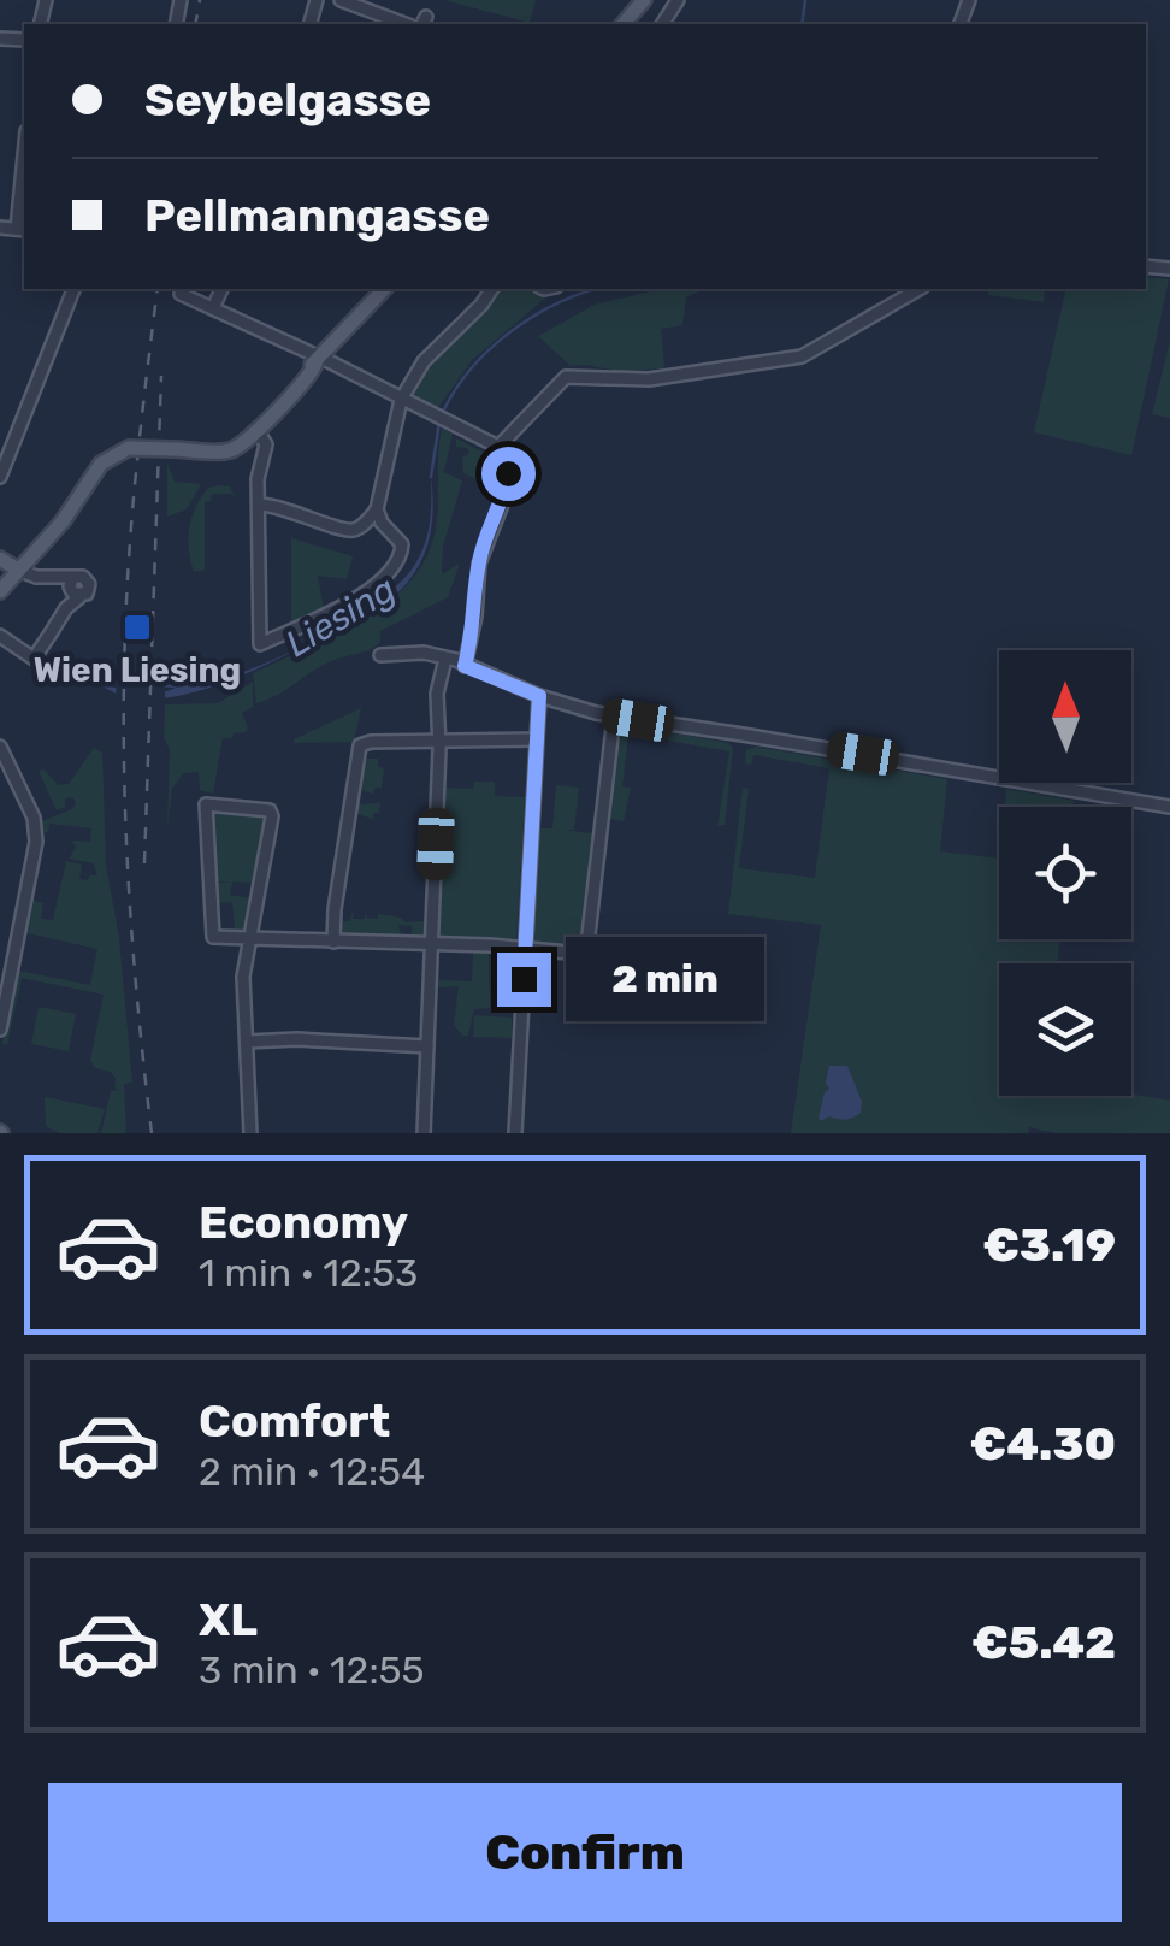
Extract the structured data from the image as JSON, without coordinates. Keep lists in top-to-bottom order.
{
  "water": ["Liesing"],
  "places": {
    "transit": ["Wien Liesing"]
  },
  "north": "top",
  "page": {
    "banner": ["Seybelgasse", "Pellmanngasse"],
    "bubble": "2 min",
    "list": [
      {
        "name": "Economy",
        "note": "1 min · 12:53",
        "value": "€3.19"
      },
      {
        "name": "Comfort",
        "note": "2 min · 12:54",
        "value": "€4.30"
      },
      {
        "name": "XL",
        "note": "3 min · 12:55",
        "value": "€5.42"
      }
    ],
    "buttons": "Confirm"
  }
}
